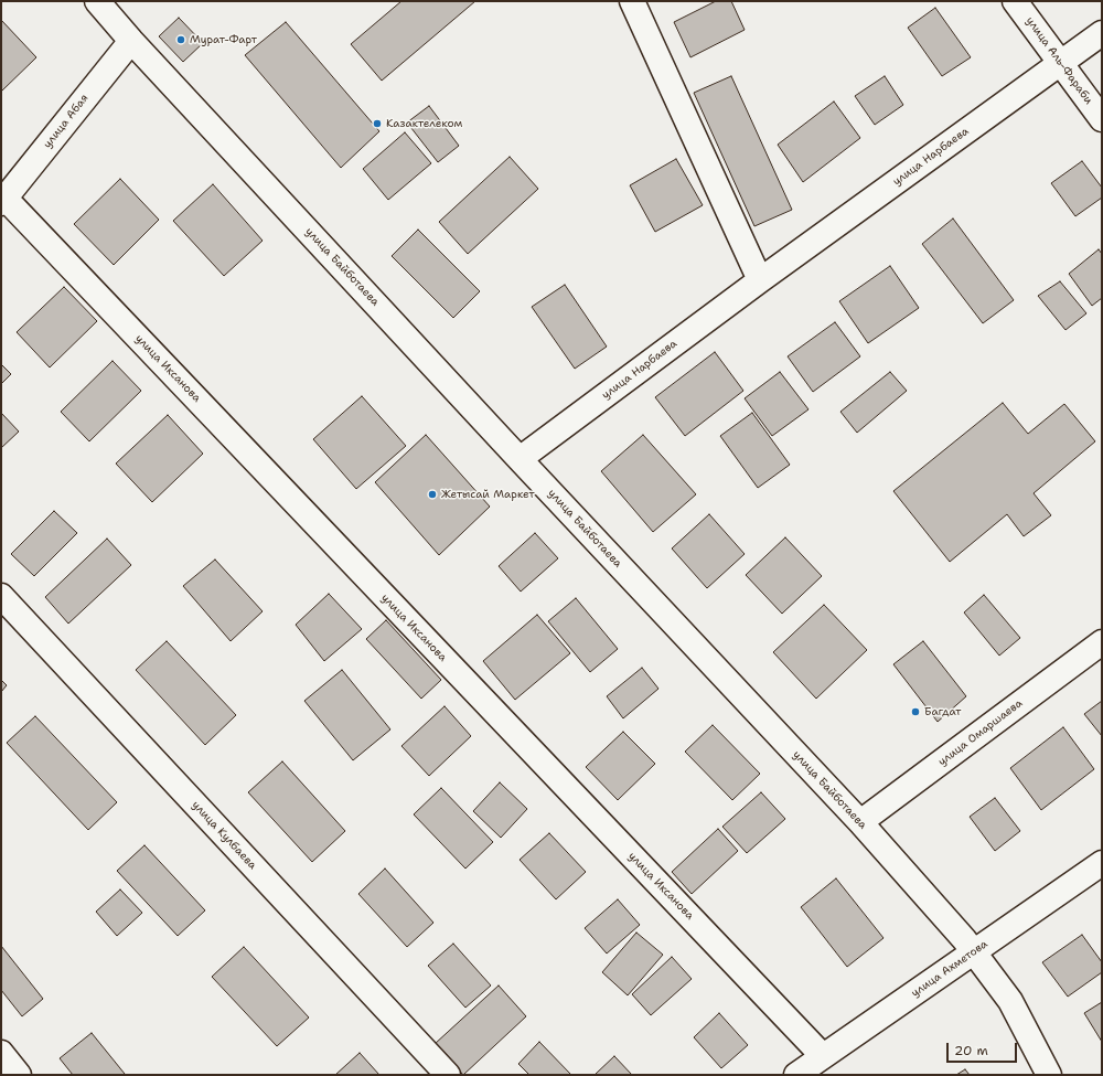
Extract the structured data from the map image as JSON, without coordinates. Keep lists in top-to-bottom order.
{
  "streets": {
    "street": [
      "улица Аль-Фараби",
      "улица Абая",
      "улица Нарбаева",
      "улица Байботаева",
      "улица Иксанова",
      "улица Омаршаева",
      "улица Кулбаева",
      "улица Ахметова"
    ]
  },
  "crossings": [
    ["улица Аль-Фараби", "улица Нарбаева"],
    ["улица Абая", "улица Байботаева"],
    ["улица Абая", "улица Иксанова"],
    ["улица Нарбаева", "улица Байботаева"],
    ["улица Байботаева", "улица Омаршаева"],
    ["улица Байботаева", "улица Ахметова"],
    ["улица Иксанова", "улица Ахметова"]
  ],
  "places": [
    "Мурат-Фарт",
    "Казактелеком",
    "Жетысай Маркет",
    "Багдат"
  ],
  "scale_bar": "20 m"
}
